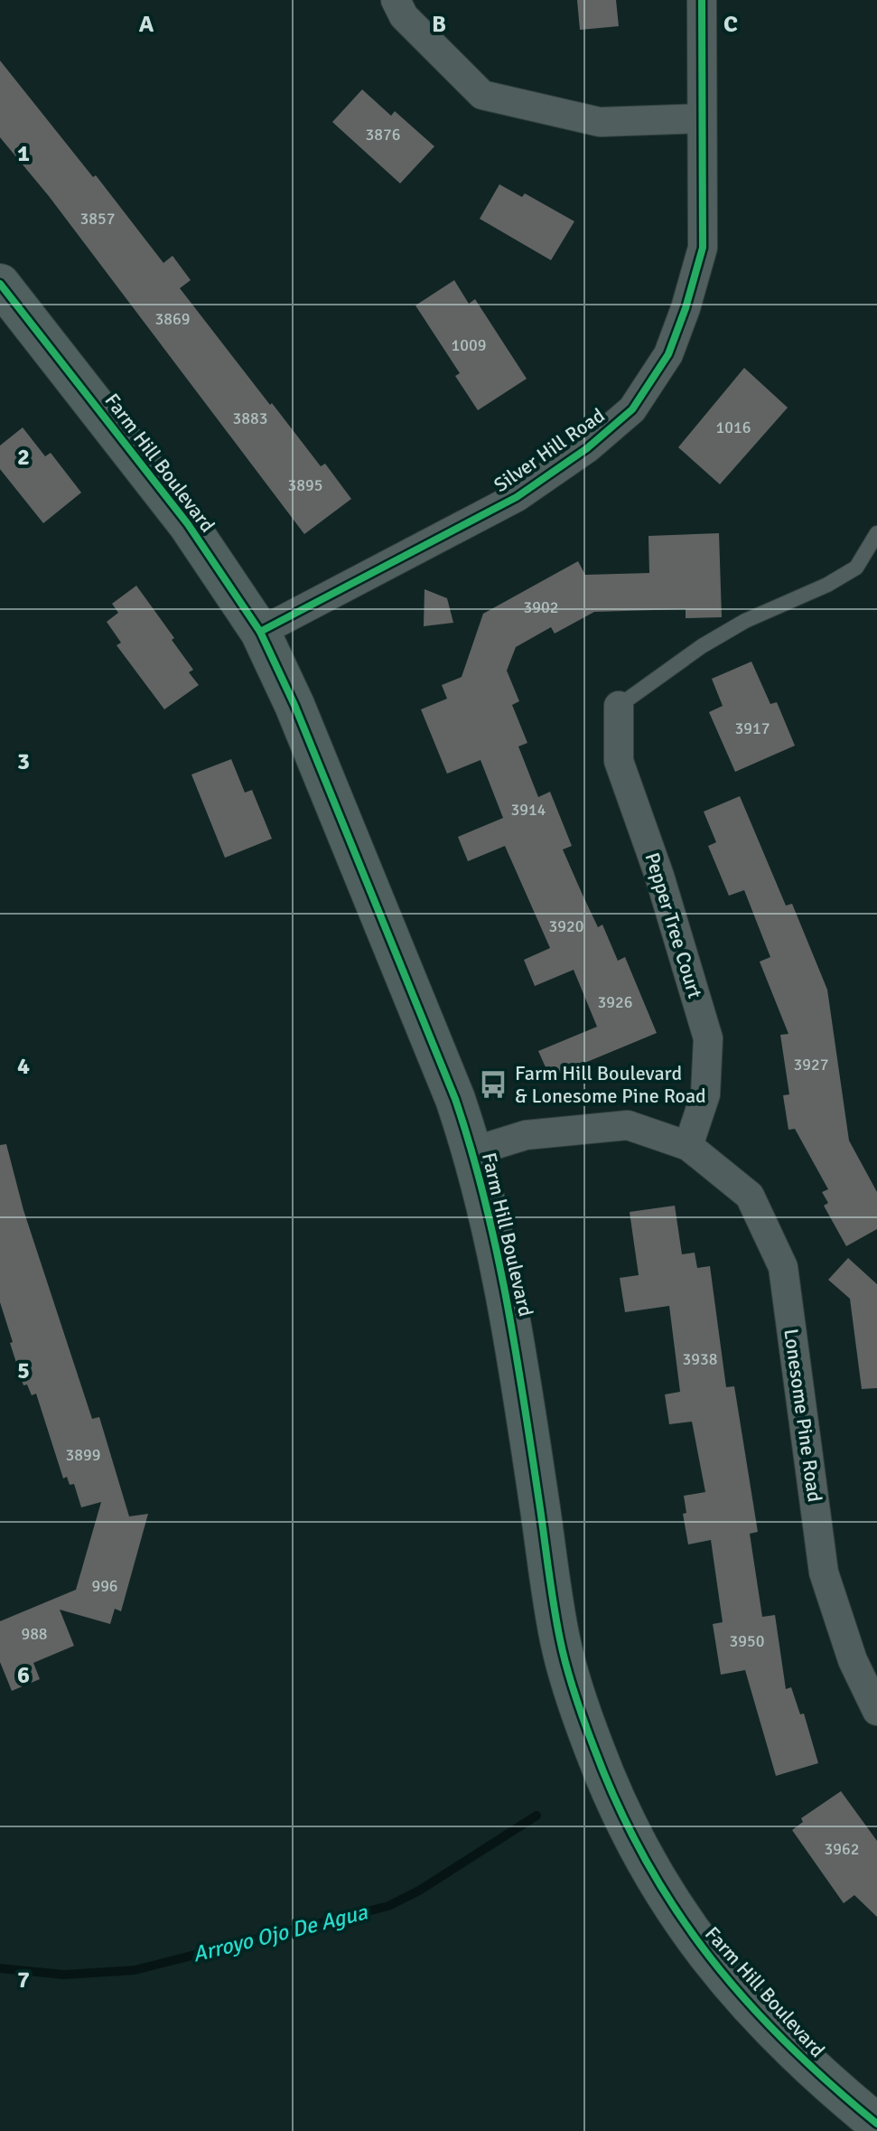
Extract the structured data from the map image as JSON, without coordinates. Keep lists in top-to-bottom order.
{
  "streets": {
    "main road": ["Farm Hill Boulevard"],
    "street": ["Silver Hill Road", "Pepper Tree Court", "Lonesome Pine Road"]
  },
  "crossings": [
    ["Silver Hill Road", "Farm Hill Boulevard"],
    ["Pepper Tree Court", "Lonesome Pine Road"]
  ],
  "water": ["Arroyo Ojo De Agua"],
  "places": {
    "bus stop": ["Farm Hill Boulevard & Lonesome Pine Road"]
  },
  "house_numbers": [
    "3876",
    "3857",
    "3869",
    "1009",
    "3883",
    "1016",
    "3895",
    "3902",
    "3917",
    "3914",
    "3920",
    "3926",
    "3927",
    "3938",
    "3899",
    "996",
    "988",
    "3950",
    "3962"
  ],
  "grid": {
    "columns": ["A", "B", "C"],
    "rows": [
      "1",
      "2",
      "3",
      "4",
      "5",
      "6",
      "7"
    ]
  }
}
